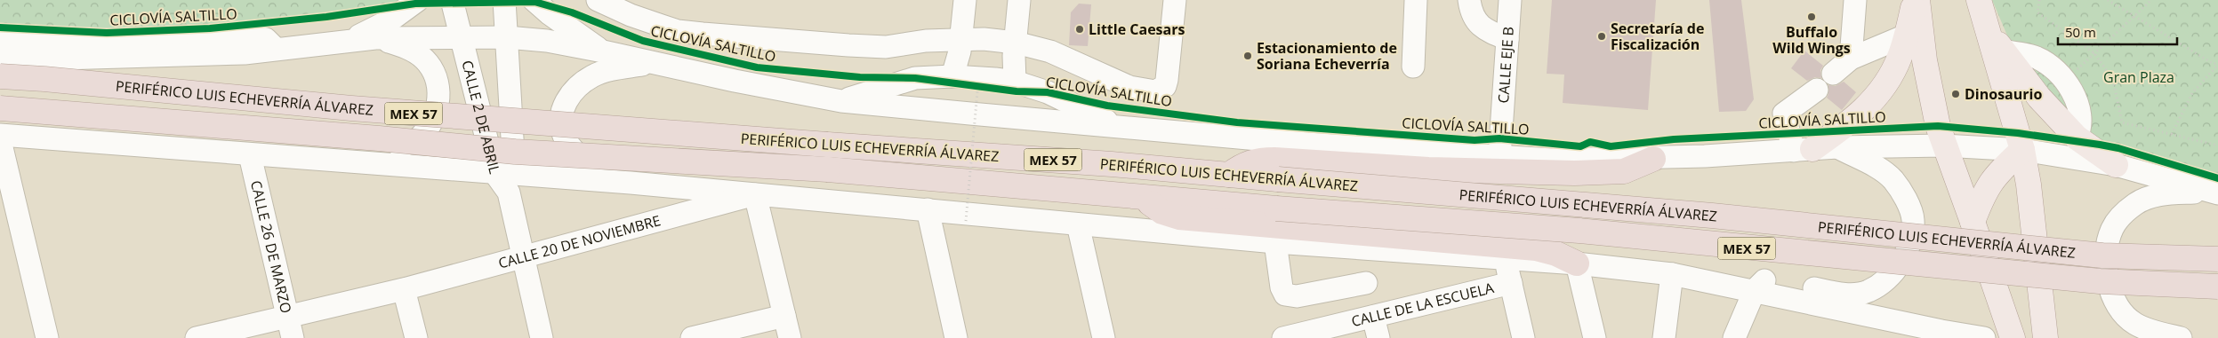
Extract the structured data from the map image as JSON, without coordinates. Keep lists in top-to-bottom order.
{
  "streets": {
    "highway": ["PERIFÉRICO LUIS ECHEVERRÍA ÁLVAREZ", "MEX 57"],
    "street": [
      "CALLE EJE B",
      "CALLE 2 DE ABRIL",
      "CALLE 20 DE NOVIEMBRE",
      "CALLE 26 DE MARZO",
      "CALLE DE LA ESCUELA"
    ],
    "cycle path": ["CICLOVÍA SALTILLO"]
  },
  "crossings": [
    ["CALLE EJE B", "PERIFÉRICO LUIS ECHEVERRÍA ÁLVAREZ"],
    ["PERIFÉRICO LUIS ECHEVERRÍA ÁLVAREZ", "CALLE 2 DE ABRIL"],
    ["CALLE 2 DE ABRIL", "CALLE 20 DE NOVIEMBRE"],
    ["CALLE 20 DE NOVIEMBRE", "CALLE 26 DE MARZO"]
  ],
  "parks": ["Gran Plaza"],
  "places": [
    "Buffalo Wild Wings",
    "Little Caesars",
    "Secretaría de Fiscalización",
    "Estacionamiento de Soriana Echeverría",
    "Dinosaurio"
  ],
  "scale_bar": "50 m"
}
